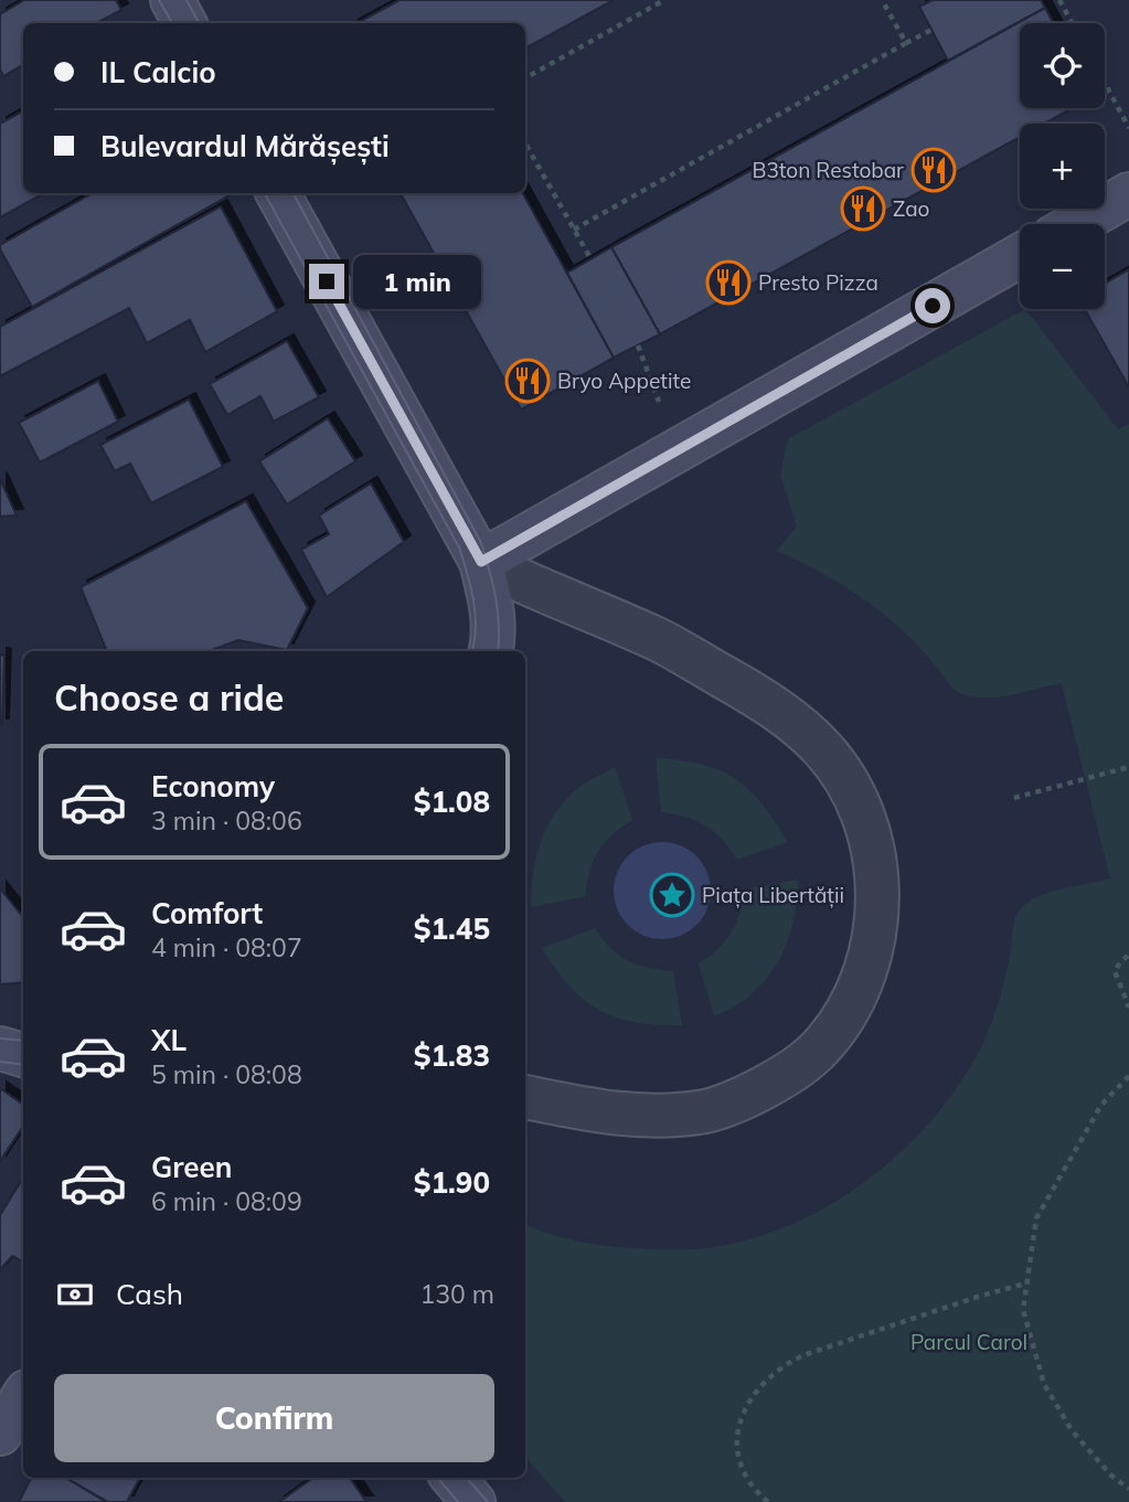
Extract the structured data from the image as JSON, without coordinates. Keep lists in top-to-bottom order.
{
  "parks": ["Parcul Carol"],
  "places": {
    "restaurant": [
      "B3ton Restobar",
      "Zao",
      "Presto Pizza",
      "Bryo Appetite"
    ],
    "place": ["Piața Libertății"]
  },
  "page": {
    "map_buttons": ["+", "−"],
    "banner": ["IL Calcio", "Bulevardul Mărășești"],
    "bubble": "1 min",
    "heading": "Choose a ride",
    "list": [
      {
        "name": "Economy",
        "note": "3 min · 08:06",
        "value": "$1.08"
      },
      {
        "name": "Comfort",
        "note": "4 min · 08:07",
        "value": "$1.45"
      },
      {
        "name": "XL",
        "note": "5 min · 08:08",
        "value": "$1.83"
      },
      {
        "name": "Green",
        "note": "6 min · 08:09",
        "value": "$1.90"
      }
    ],
    "pay": ["Cash", "130 m"],
    "buttons": "Confirm"
  }
}
